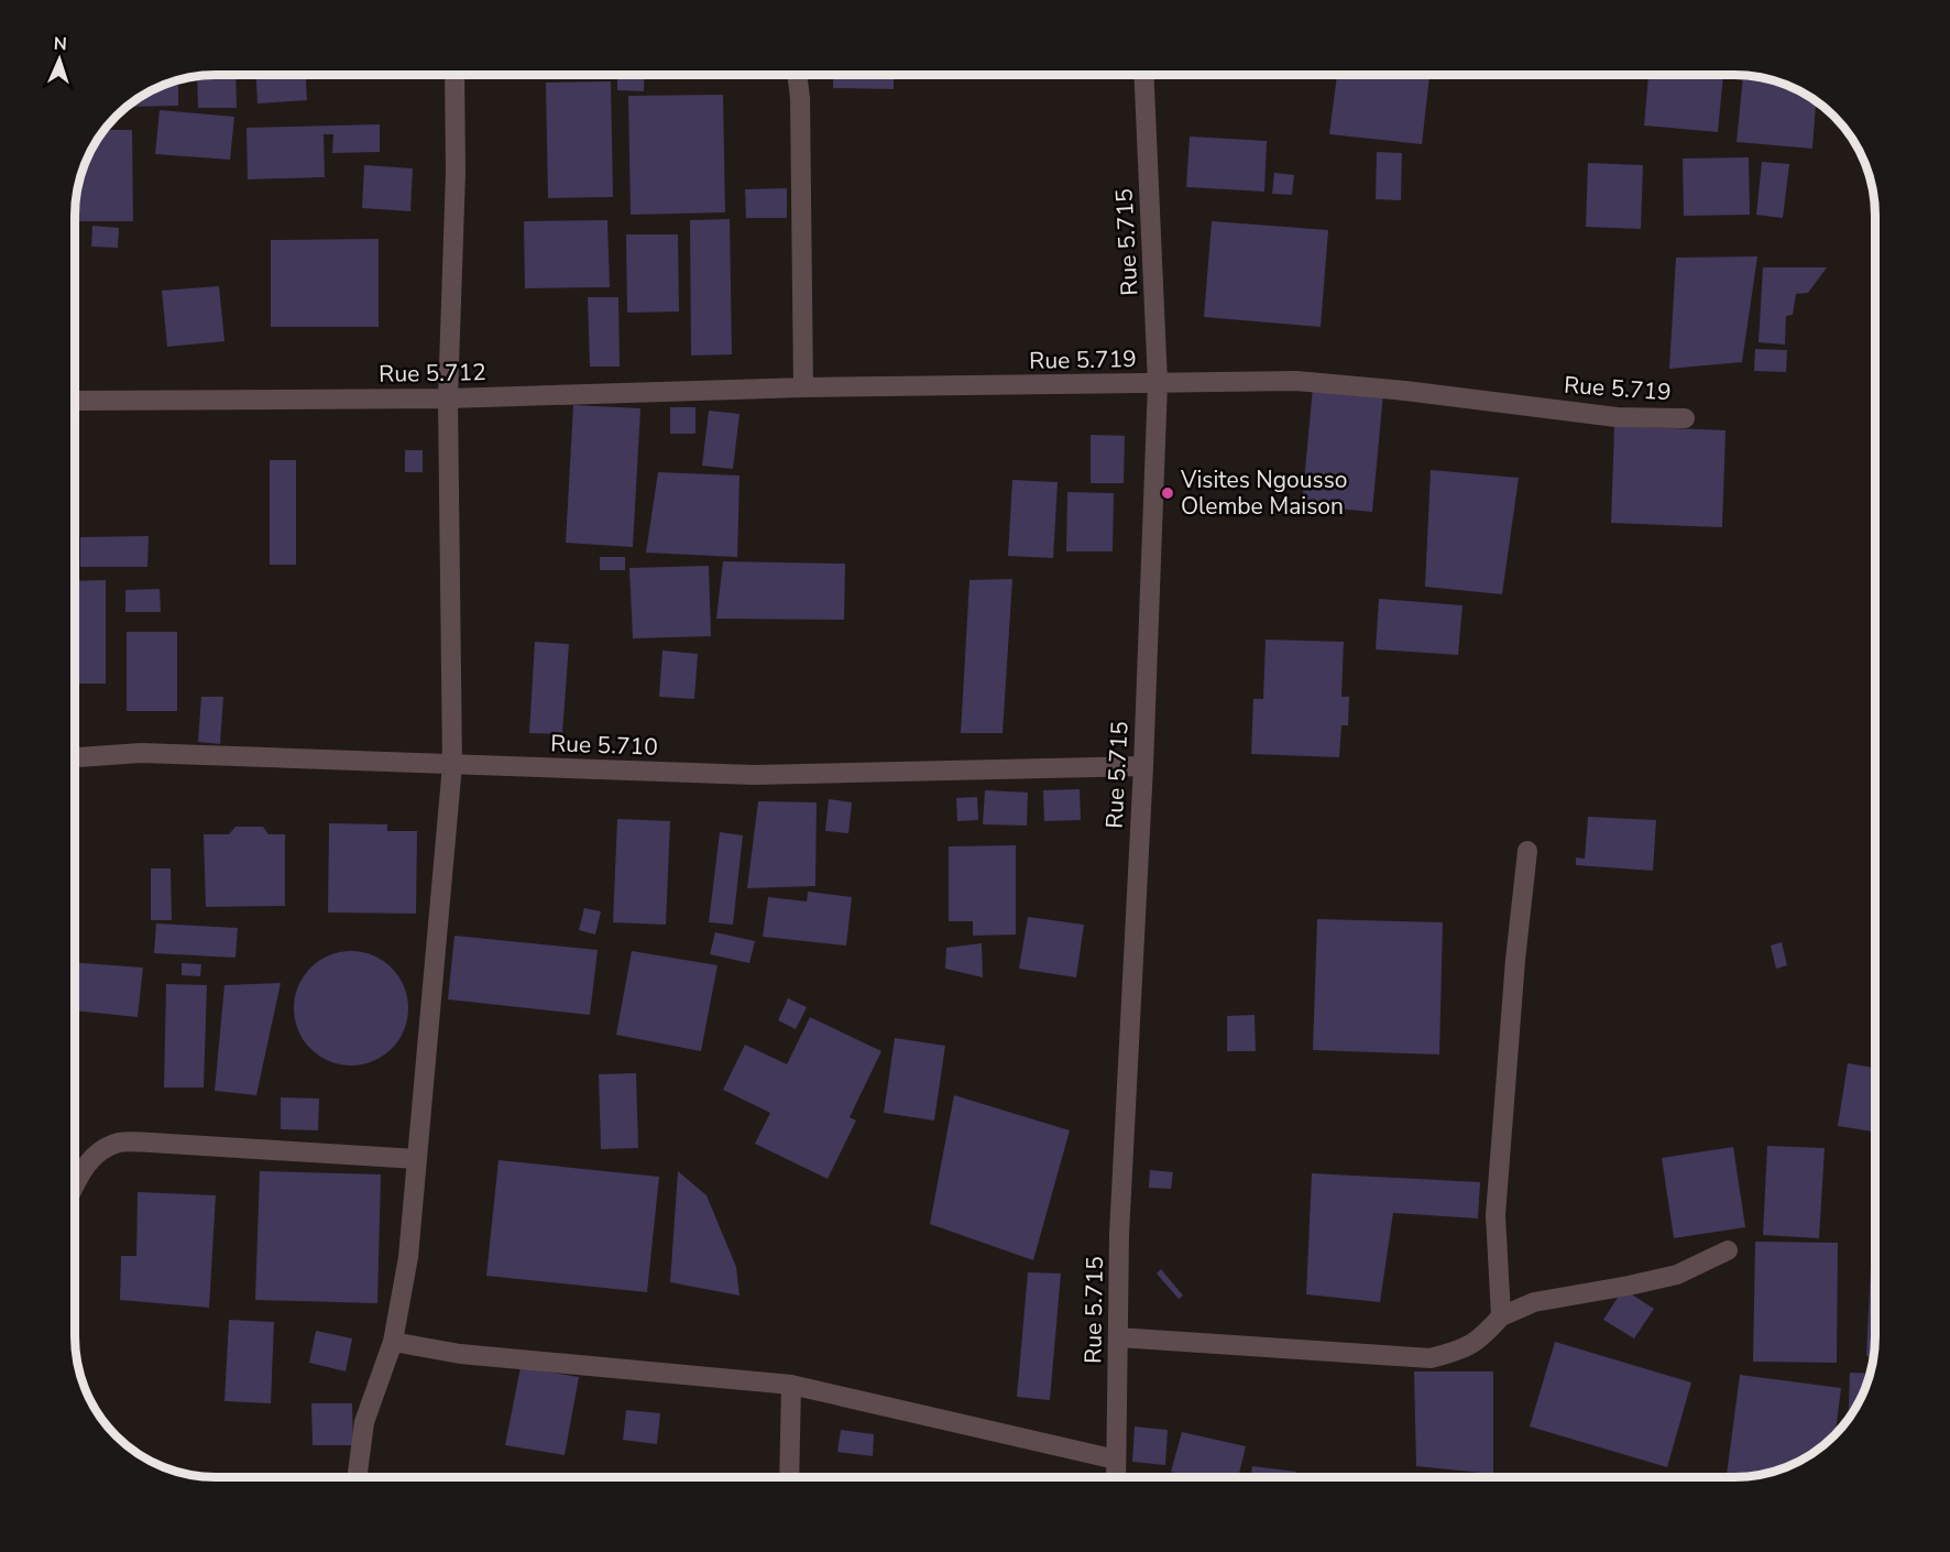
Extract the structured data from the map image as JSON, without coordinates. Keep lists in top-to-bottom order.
{
  "streets": {
    "street": [
      "Rue 5.715",
      "Rue 5.719",
      "Rue 5.712",
      "Rue 5.710"
    ]
  },
  "crossings": [
    ["Rue 5.715", "Rue 5.719"],
    ["Rue 5.715", "Rue 5.710"],
    ["Rue 5.719", "Rue 5.712"]
  ],
  "places": ["Visites Ngousso Olembe Maison"],
  "north": "top"
}
